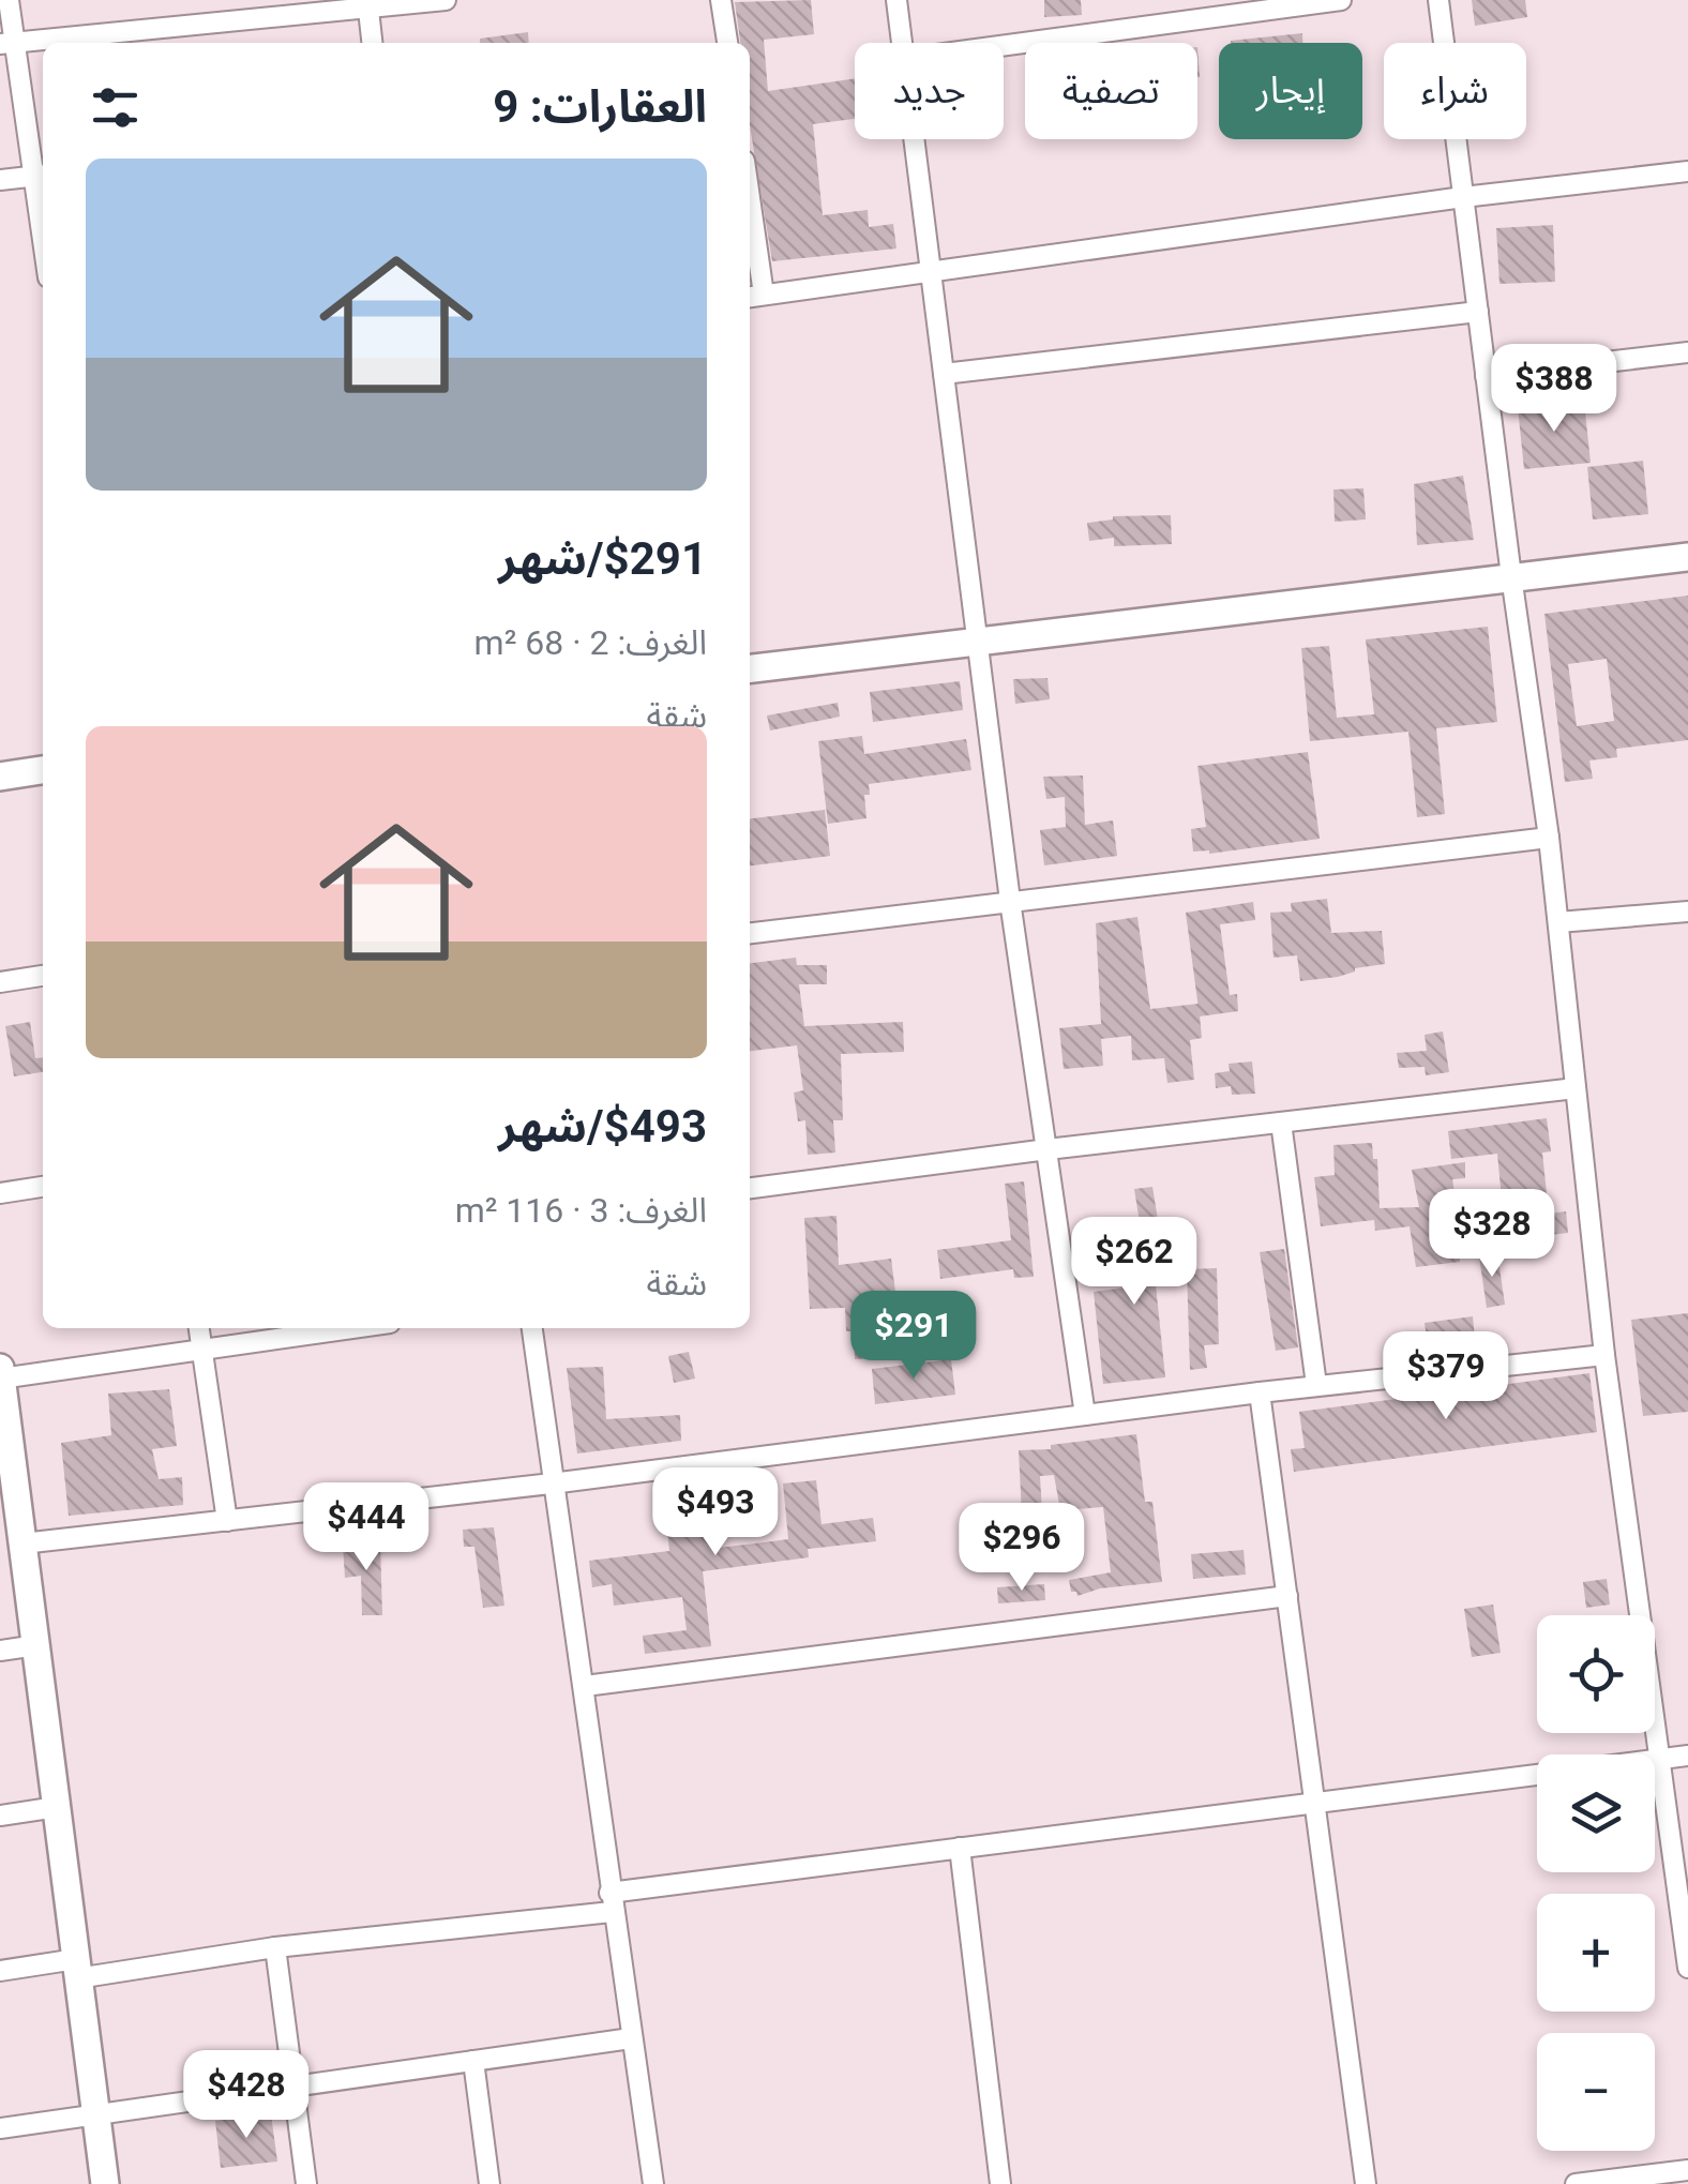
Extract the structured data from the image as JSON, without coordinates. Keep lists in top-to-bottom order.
{
  "page": {
    "chip": [
      "شراء",
      "إيجار",
      "تصفية",
      "جديد"
    ],
    "heading": "العقارات: 9",
    "list": [
      {
        "name": "$291/شهر",
        "note": "الغرف: 2 · 68 m² · شقة"
      },
      {
        "name": "$493/شهر",
        "note": "الغرف: 3 · 116 m² · شقة"
      }
    ],
    "price": [
      "$388",
      "$328",
      "$262",
      "$291",
      "$379",
      "$493",
      "$444",
      "$296",
      "$428"
    ],
    "map_buttons": ["+", "−"]
  }
}
